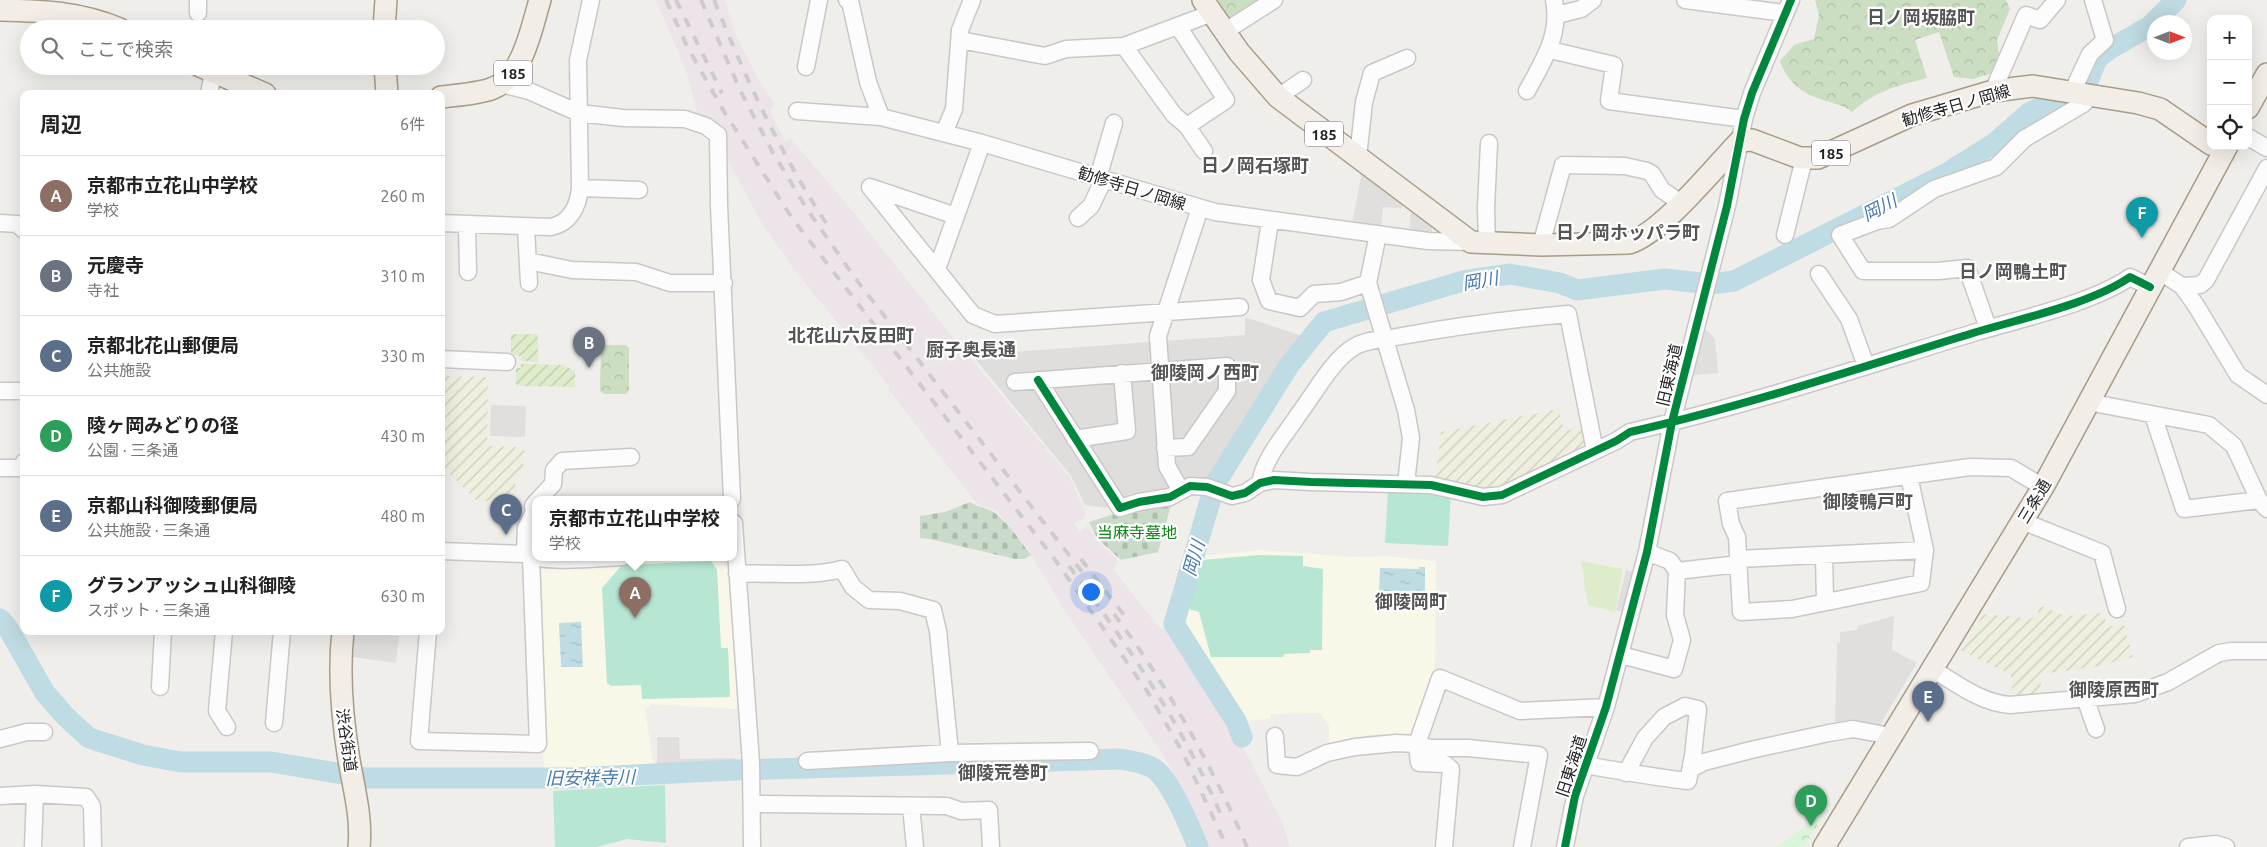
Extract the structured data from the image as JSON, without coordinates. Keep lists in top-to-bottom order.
{
  "streets": {
    "main road": [
      "185",
      "勧修寺日ノ岡線",
      "三条通",
      "渋谷街道"
    ],
    "street": ["旧東海道"]
  },
  "crossings": [
    ["185", "勧修寺日ノ岡線"],
    ["185", "旧東海道"],
    ["勧修寺日ノ岡線", "旧東海道"]
  ],
  "districts": [
    "日ノ岡坂脇町",
    "日ノ岡石塚町",
    "日ノ岡ホッパラ町",
    "日ノ岡鴨土町",
    "北花山六反田町",
    "厨子奥長通",
    "御陵岡ノ西町",
    "御陵鴨戸町",
    "御陵岡町",
    "御陵原西町",
    "御陵荒巻町"
  ],
  "water": ["岡川", "旧安祥寺川"],
  "parks": ["当麻寺墓地"],
  "north": "right",
  "page": {
    "map_buttons": ["+", "−"],
    "search": "ここで検索",
    "heading": ["周辺", "6件"],
    "list": [
      {
        "mark": "A",
        "name": "京都市立花山中学校",
        "note": "学校",
        "value": "260 m"
      },
      {
        "mark": "B",
        "name": "元慶寺",
        "note": "寺社",
        "value": "310 m"
      },
      {
        "mark": "C",
        "name": "京都北花山郵便局",
        "note": "公共施設",
        "value": "330 m"
      },
      {
        "mark": "D",
        "name": "陵ヶ岡みどりの径",
        "note": "公園 · 三条通",
        "value": "430 m"
      },
      {
        "mark": "E",
        "name": "京都山科御陵郵便局",
        "note": "公共施設 · 三条通",
        "value": "480 m"
      },
      {
        "mark": "F",
        "name": "グランアッシュ山科御陵",
        "note": "スポット · 三条通",
        "value": "630 m"
      }
    ],
    "pins": [
      "F",
      "B",
      "C",
      "A",
      "E",
      "D"
    ],
    "popup": ["京都市立花山中学校", "学校"]
  }
}
